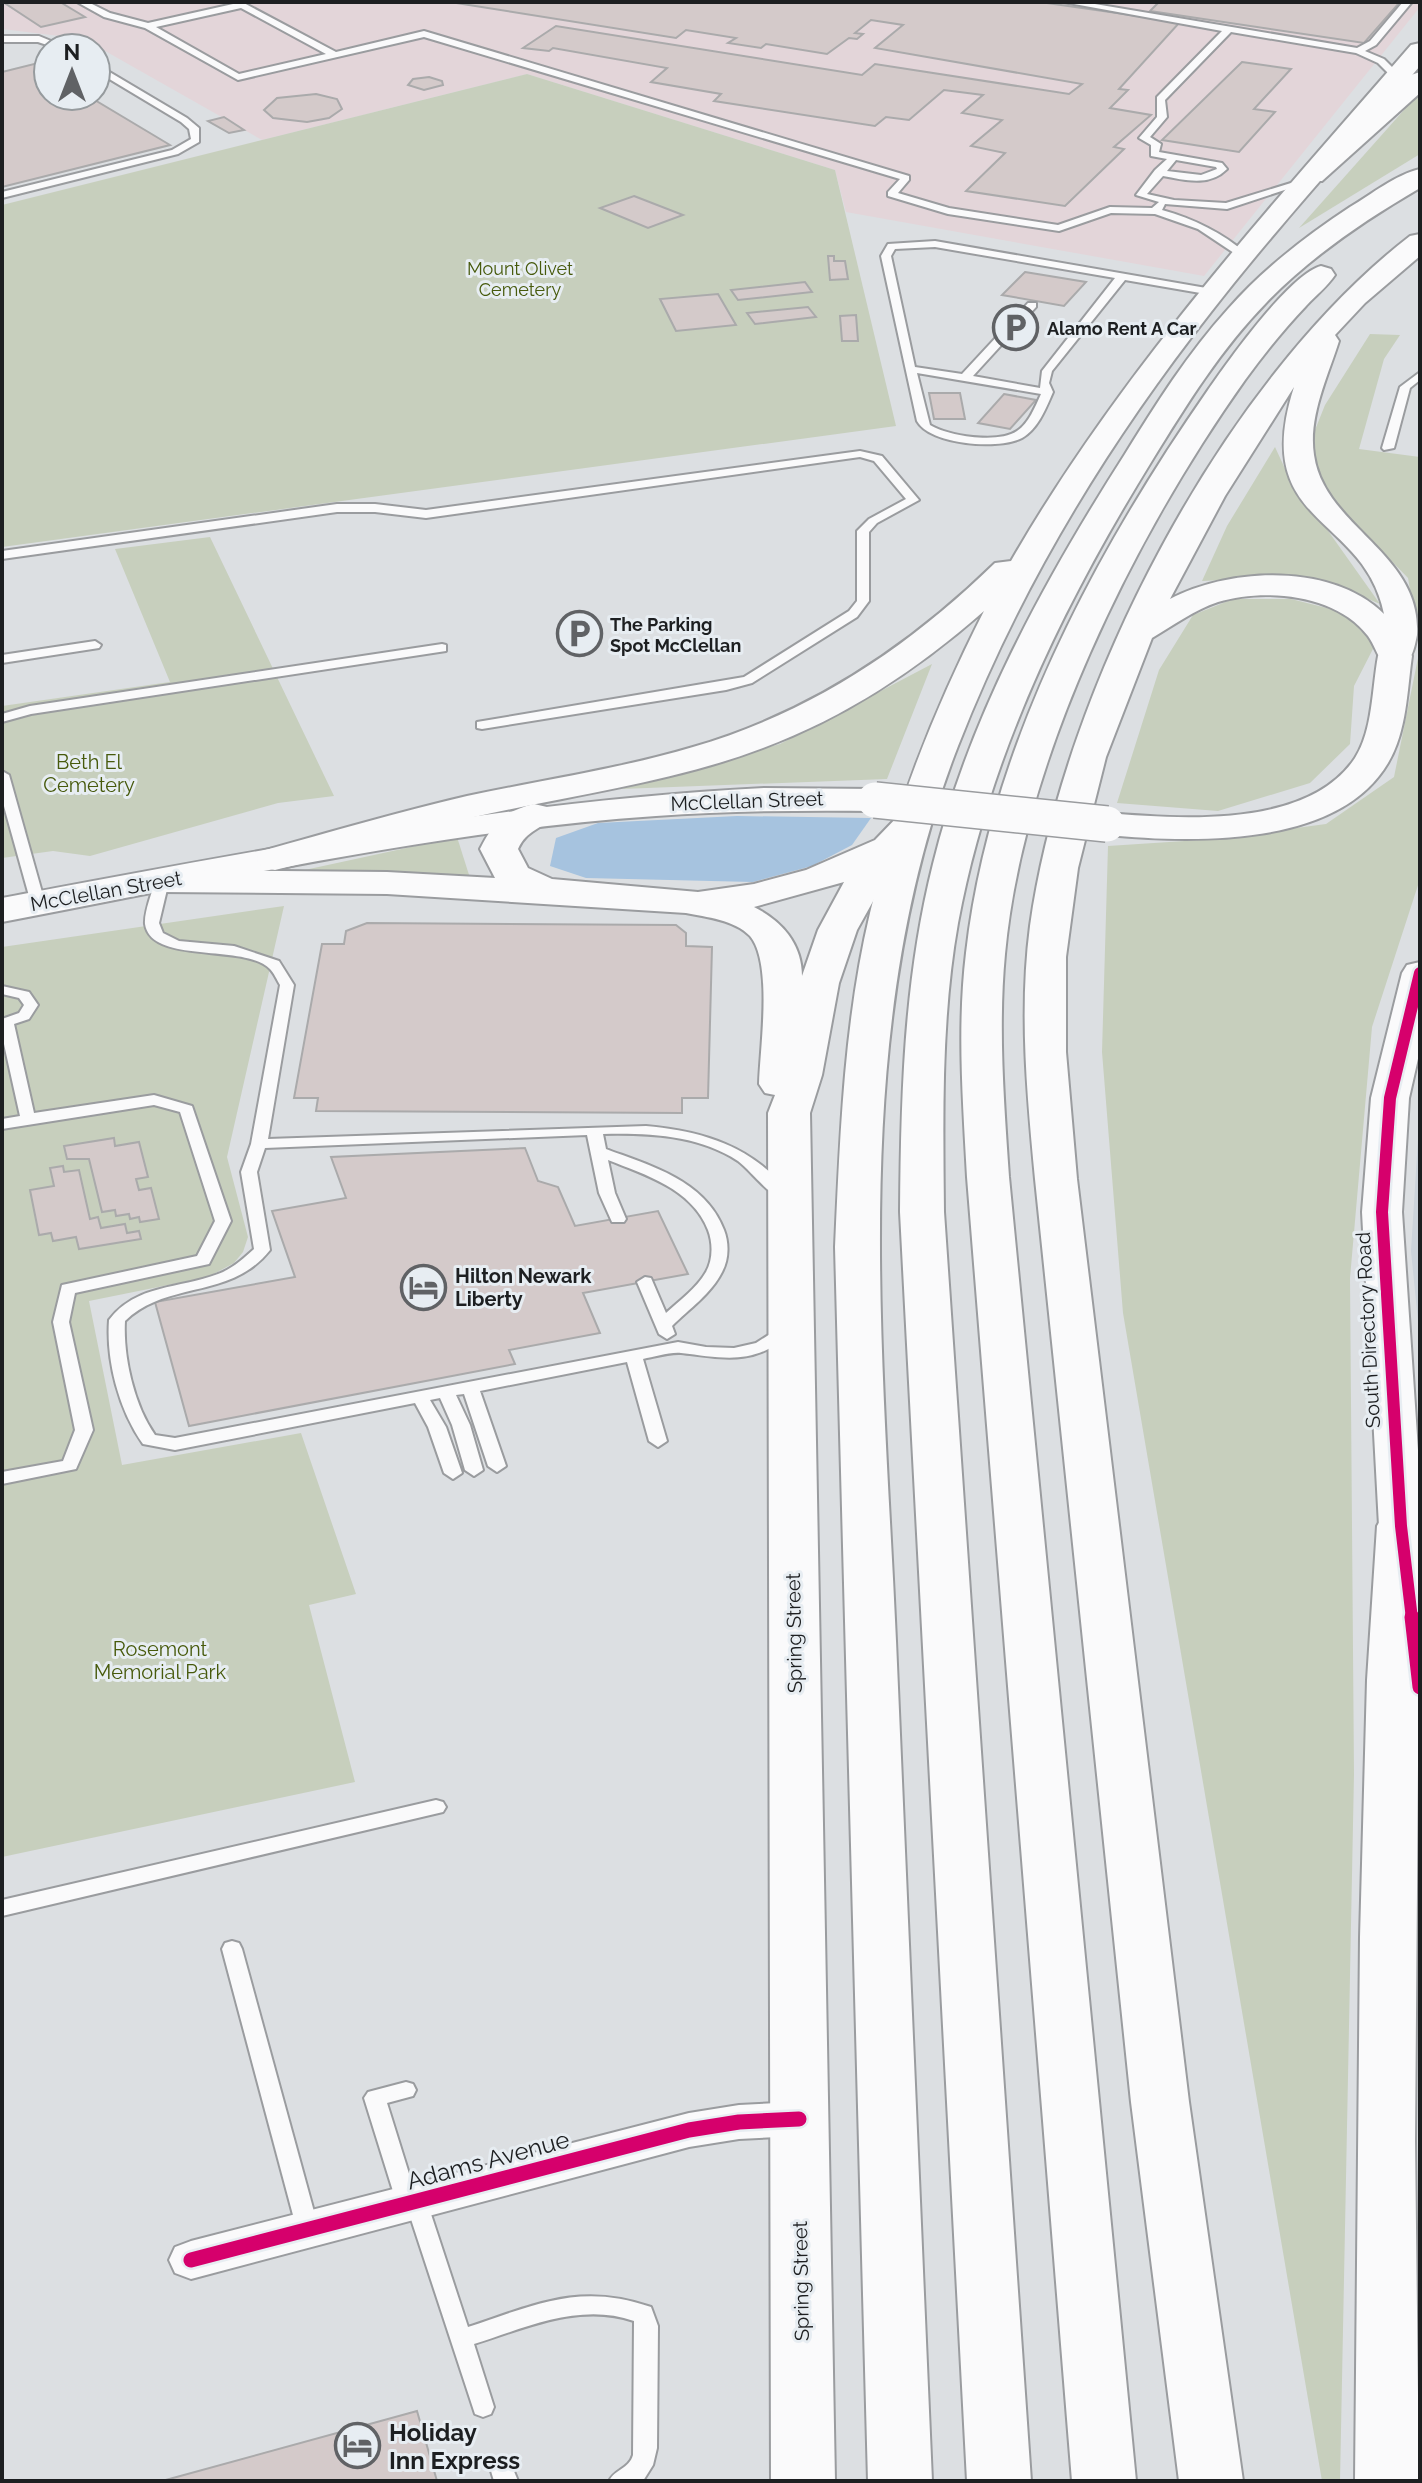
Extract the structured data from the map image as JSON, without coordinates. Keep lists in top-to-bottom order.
{
  "streets": {
    "main road": ["McClellan Street", "Spring Street"],
    "street": ["South Directory Road", "Adams Avenue"]
  },
  "crossings": [
    ["Spring Street", "Adams Avenue"]
  ],
  "parks": ["Mount Olivet Cemetery", "Beth El Cemetery", "Rosemont Memorial Park"],
  "places": {
    "parking": ["Alamo Rent A Car", "The Parking Spot McClellan"],
    "hotel": ["Hilton Newark Liberty", "Holiday Inn Express"]
  },
  "north": "top"
}
